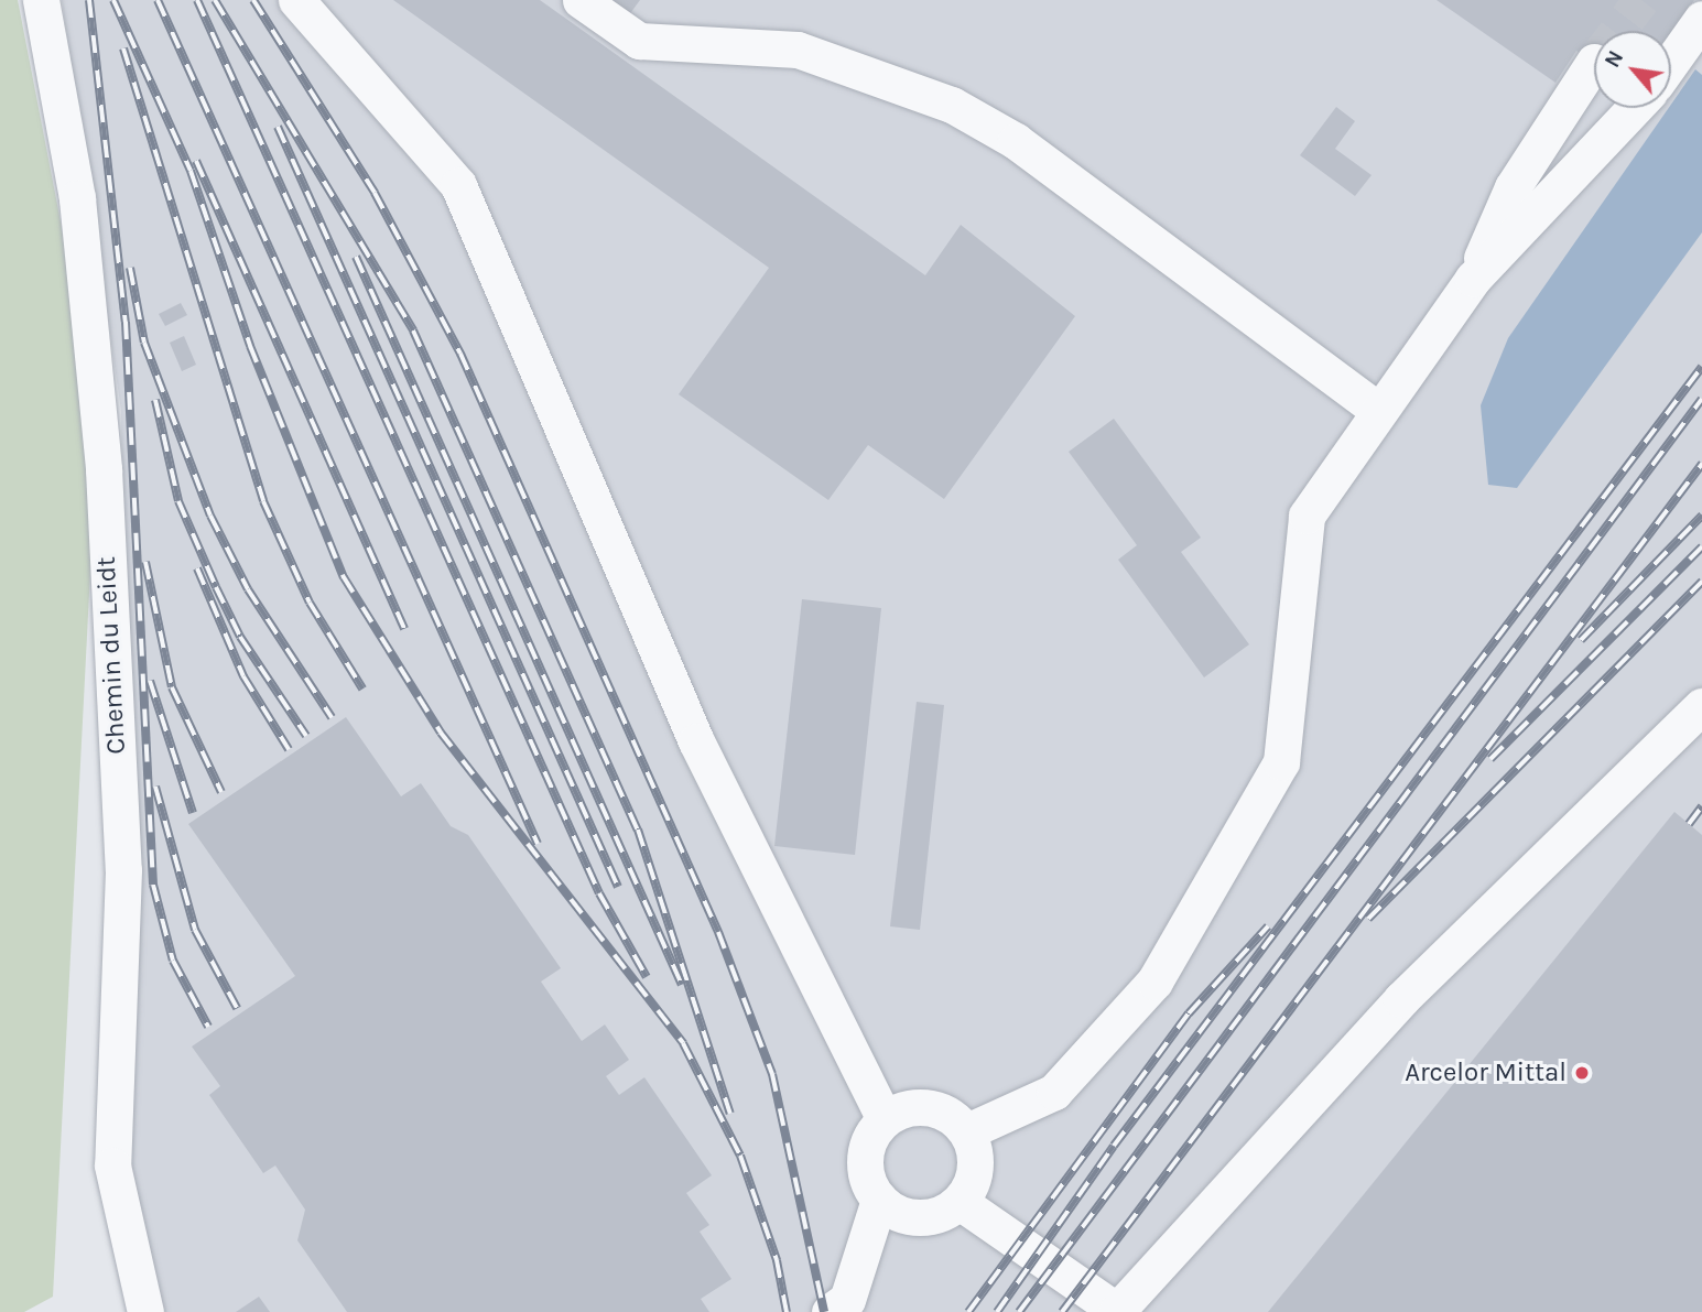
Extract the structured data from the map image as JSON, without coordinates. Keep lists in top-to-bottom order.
{
  "streets": {
    "street": ["Chemin du Leidt"]
  },
  "places": ["Arcelor Mittal"],
  "north": "top left"
}
